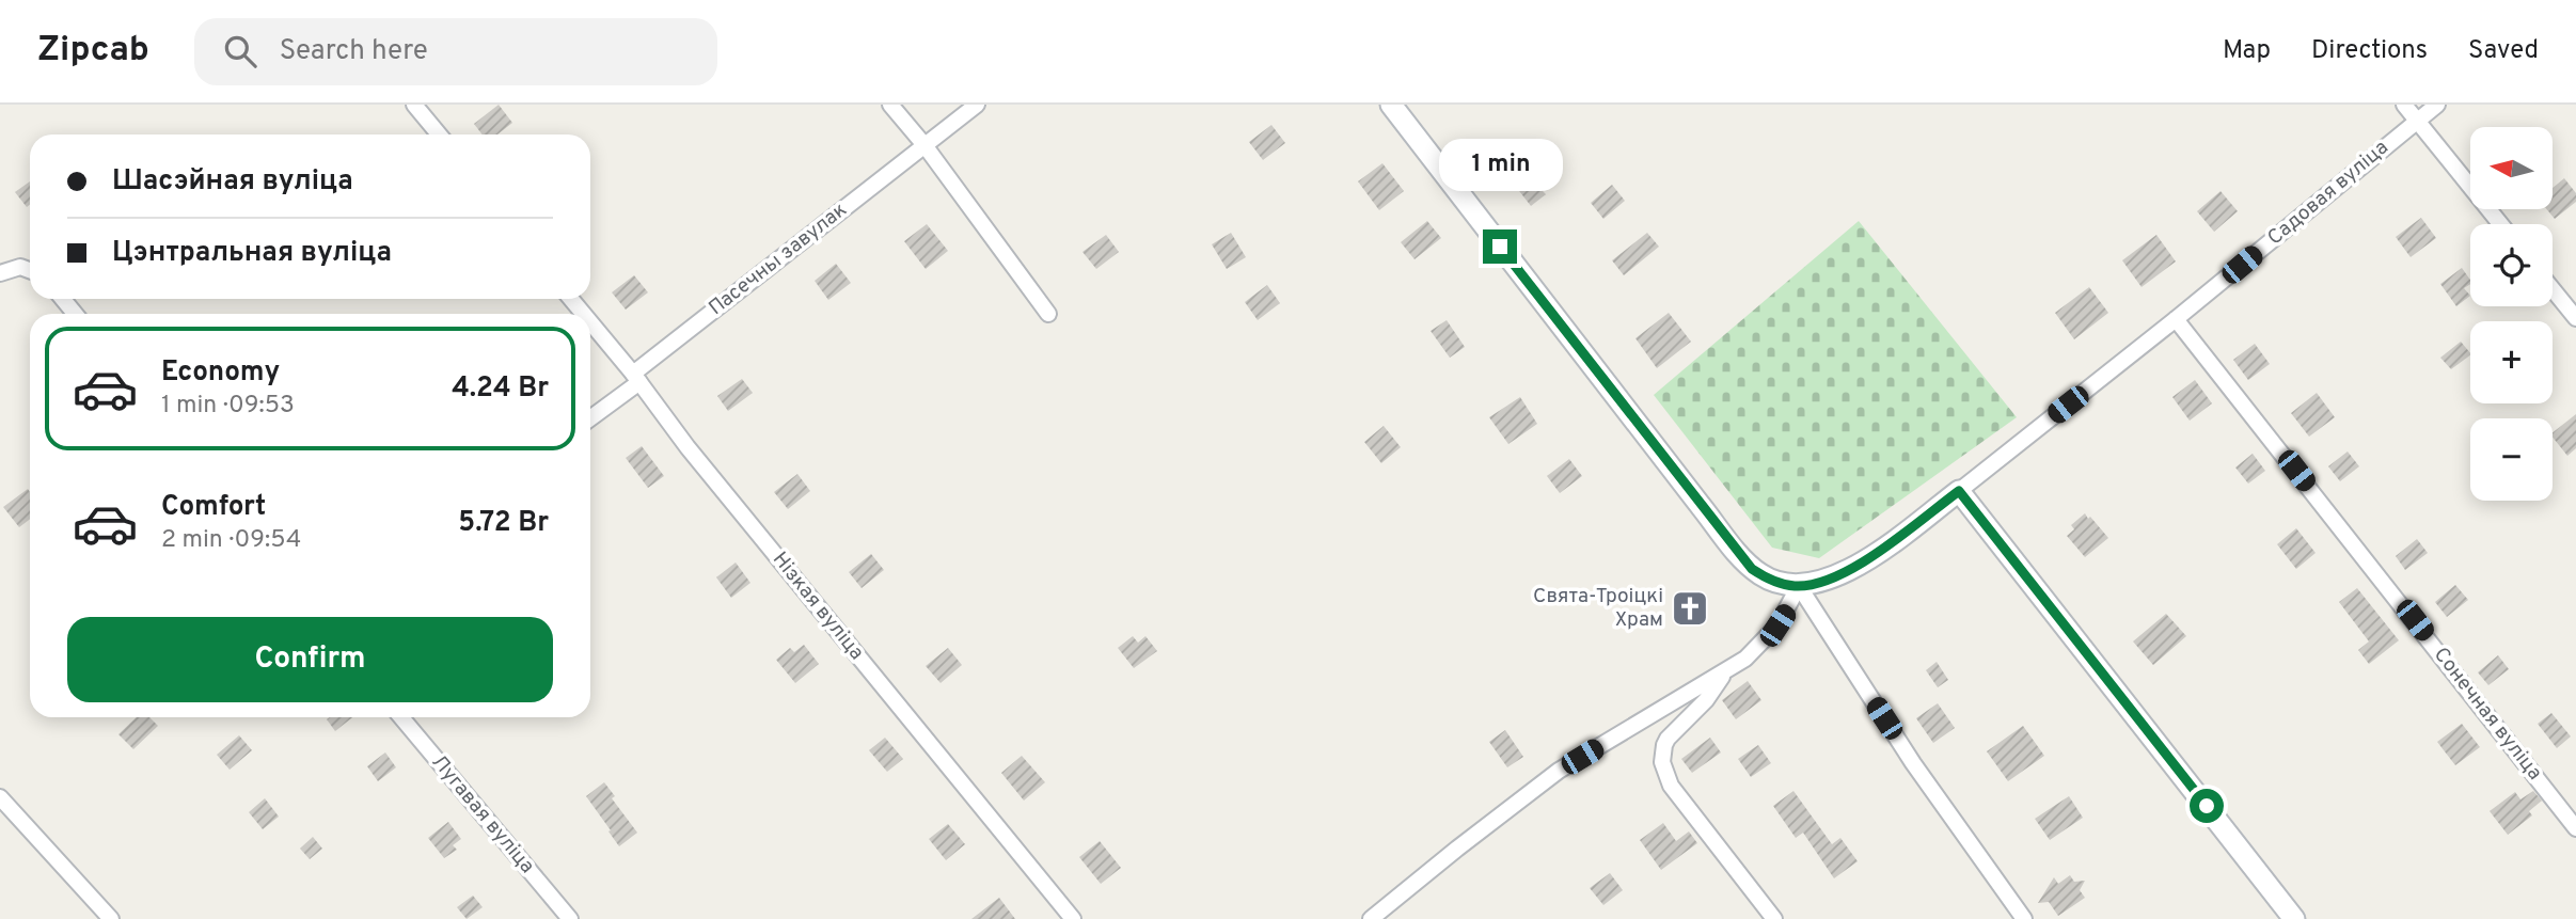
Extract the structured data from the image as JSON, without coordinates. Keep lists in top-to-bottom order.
{
  "streets": {
    "street": [
      "Садовая вуліца",
      "Пасечны завулак",
      "Нізкая вуліца",
      "Сонечная вуліца",
      "Лугавая вуліца"
    ]
  },
  "crossings": [
    ["Садовая вуліца", "Сонечная вуліца"],
    ["Пасечны завулак", "Нізкая вуліца"]
  ],
  "places": {
    "church": ["Свята-Троіцкі Храм"]
  },
  "north": "left",
  "page": {
    "header": "Zipcab",
    "search": "Search here",
    "nav": ["Map", "Directions", "Saved"],
    "map_buttons": ["+", "−"],
    "banner": ["Шасэйная вуліца", "Цэнтральная вуліца"],
    "bubble": "1 min",
    "list": [
      {
        "name": "Economy",
        "note": "1 min · 09:53",
        "value": "4.24 Br"
      },
      {
        "name": "Comfort",
        "note": "2 min · 09:54",
        "value": "5.72 Br"
      }
    ],
    "buttons": "Confirm"
  }
}
